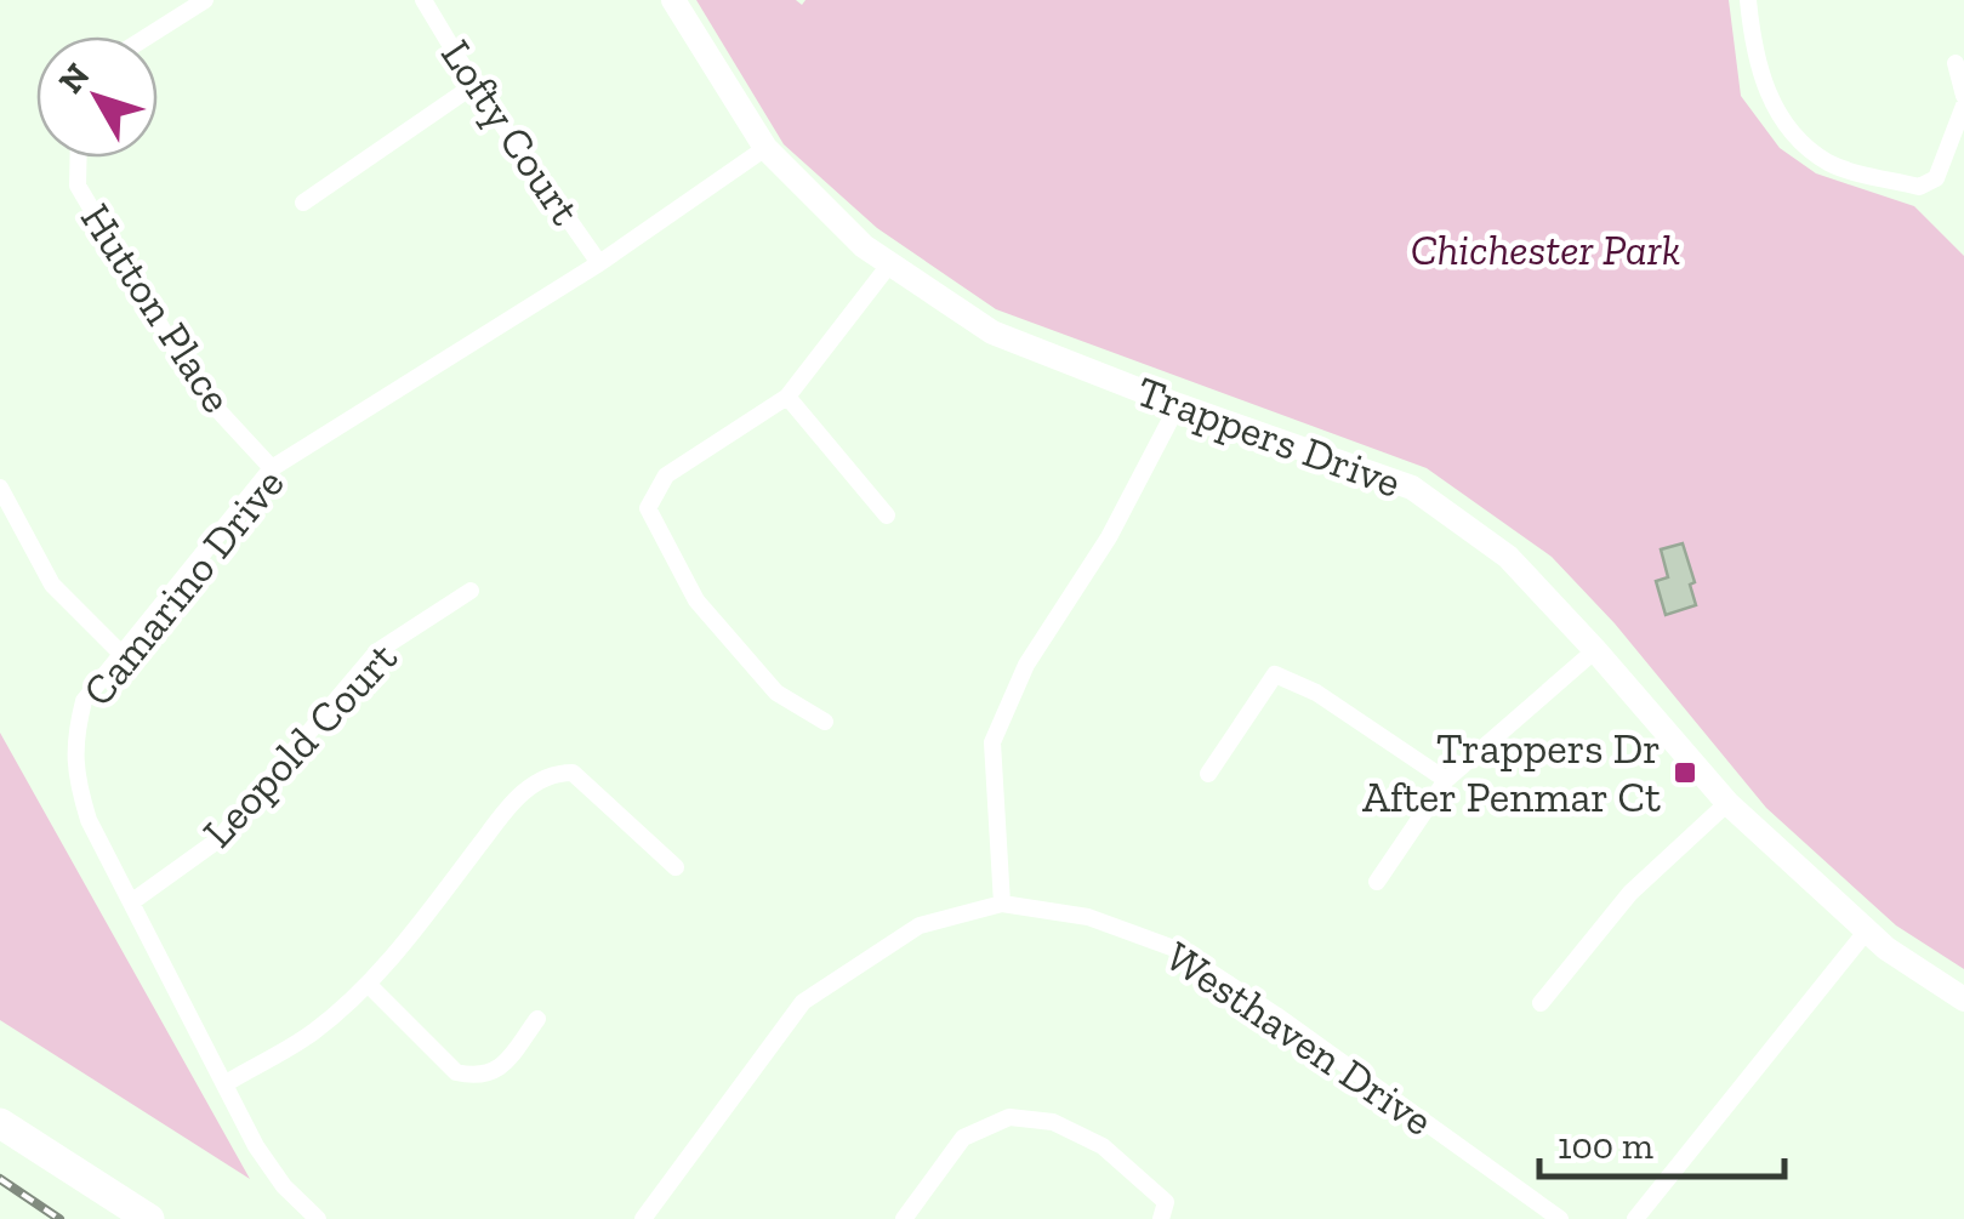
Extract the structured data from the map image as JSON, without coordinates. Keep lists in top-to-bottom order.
{
  "streets": {
    "main road": ["Trappers Drive"],
    "street": [
      "Lofty Court",
      "Hutton Place",
      "Camarino Drive",
      "Leopold Court",
      "Westhaven Drive"
    ]
  },
  "crossings": [
    ["Lofty Court", "Camarino Drive"],
    ["Hutton Place", "Camarino Drive"],
    ["Trappers Drive", "Camarino Drive"],
    ["Camarino Drive", "Leopold Court"]
  ],
  "parks": ["Chichester Park"],
  "places": {
    "transit": ["Trappers Dr After Penmar Ct"]
  },
  "scale_bar": "100 m",
  "north": "top left"
}
